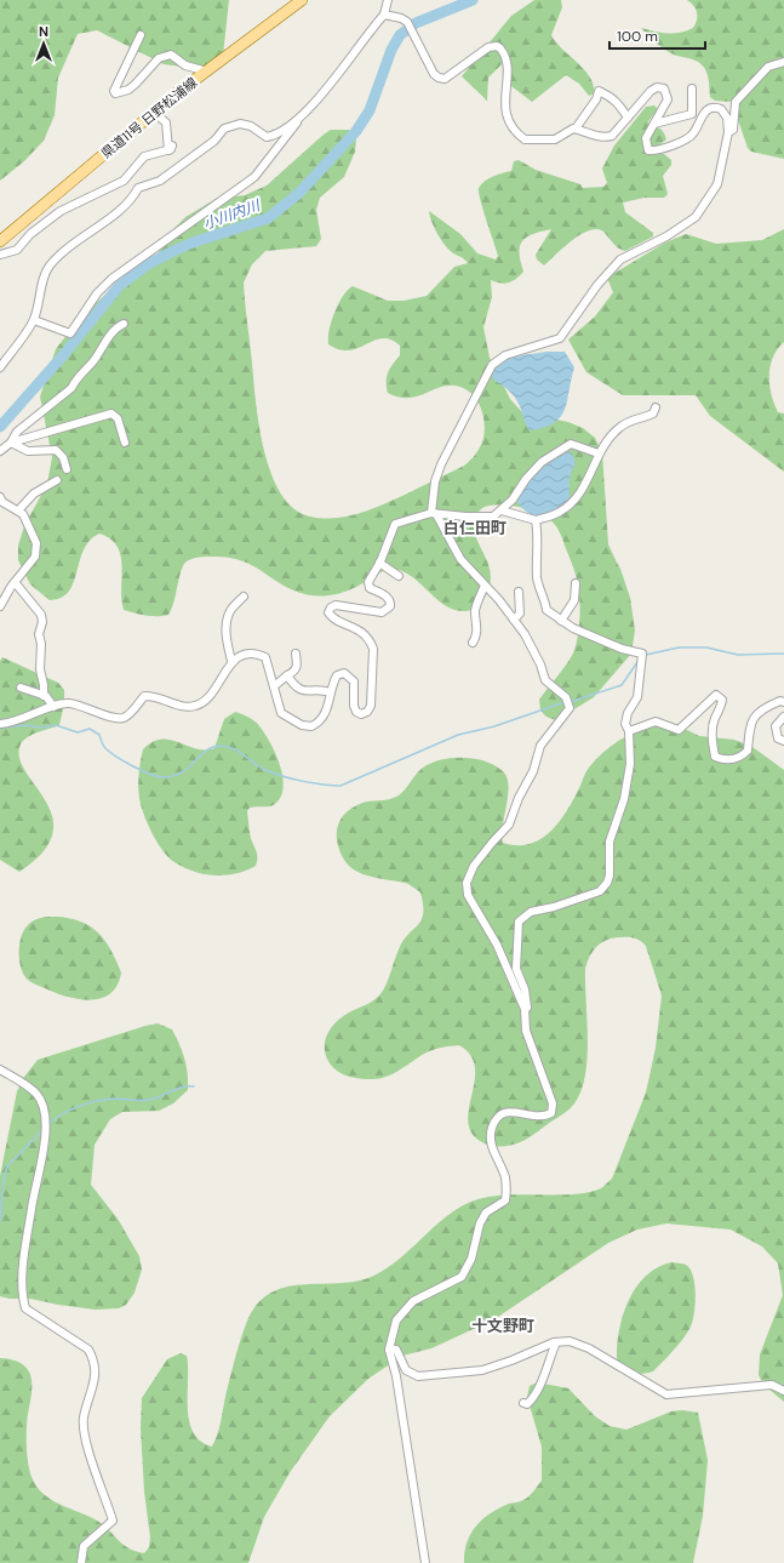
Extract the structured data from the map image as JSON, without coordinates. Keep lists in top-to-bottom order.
{
  "streets": {
    "main road": ["県道11号 日野松浦線"]
  },
  "districts": ["白仁田町", "十文野町"],
  "water": ["小川内川"],
  "scale_bar": "100 m",
  "north": "top"
}
